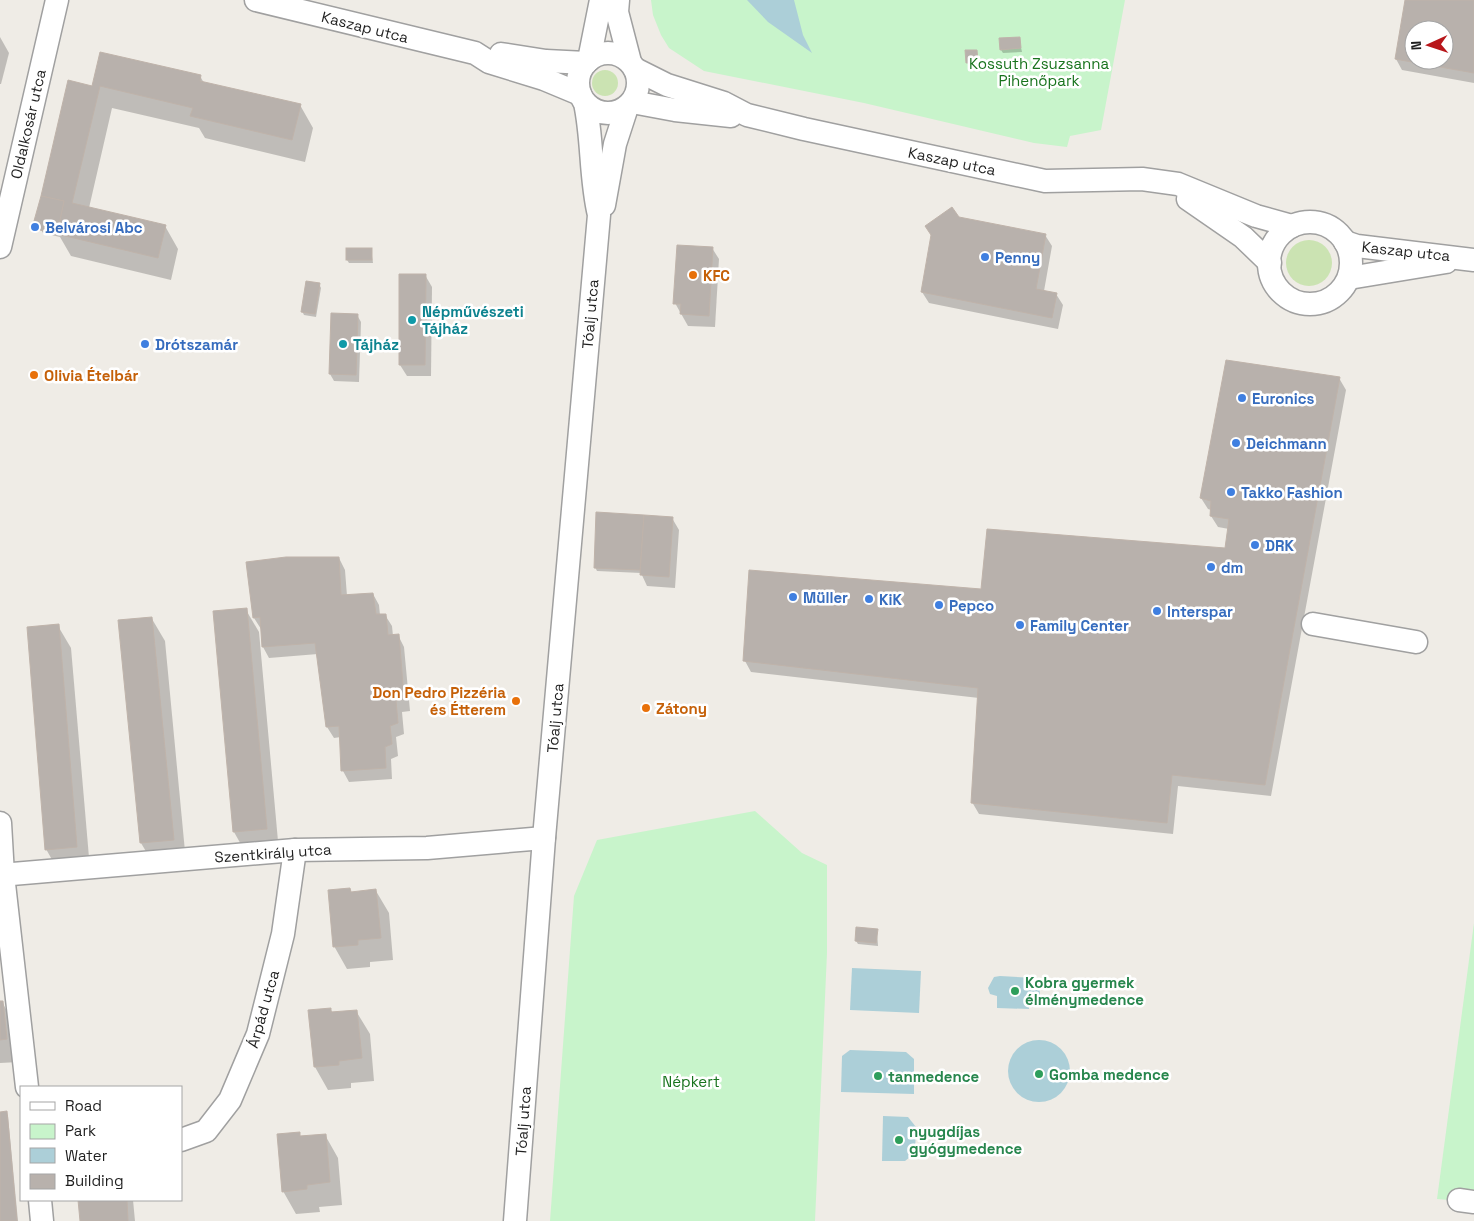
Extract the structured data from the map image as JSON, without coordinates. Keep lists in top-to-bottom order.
{
  "streets": {
    "street": [
      "Kaszap utca",
      "Oldalkosár utca",
      "Tóalj utca",
      "Szentkirály utca",
      "Árpád utca"
    ]
  },
  "crossings": [
    ["Kaszap utca", "Tóalj utca"],
    ["Tóalj utca", "Szentkirály utca"],
    ["Szentkirály utca", "Árpád utca"]
  ],
  "parks": ["Kossuth Zsuzsanna Pihenőpark", "Népkert"],
  "places": [
    "Belvárosi Abc",
    "Penny",
    "KFC",
    "Népművészeti Tájház",
    "Drótszamár",
    "Tájház",
    "Olivia Ételbár",
    "Euronics",
    "Deichmann",
    "Takko Fashion",
    "DRK",
    "dm",
    "Müller",
    "KiK",
    "Pepco",
    "Interspar",
    "Family Center",
    "Don Pedro Pizzéria és Étterem",
    "Zátony",
    "Kobra gyermek élménymedence",
    "Gomba medence",
    "tanmedence",
    "nyugdíjas gyógymedence"
  ],
  "legend": [
    "Road",
    "Park",
    "Water",
    "Building"
  ],
  "north": "left"
}
